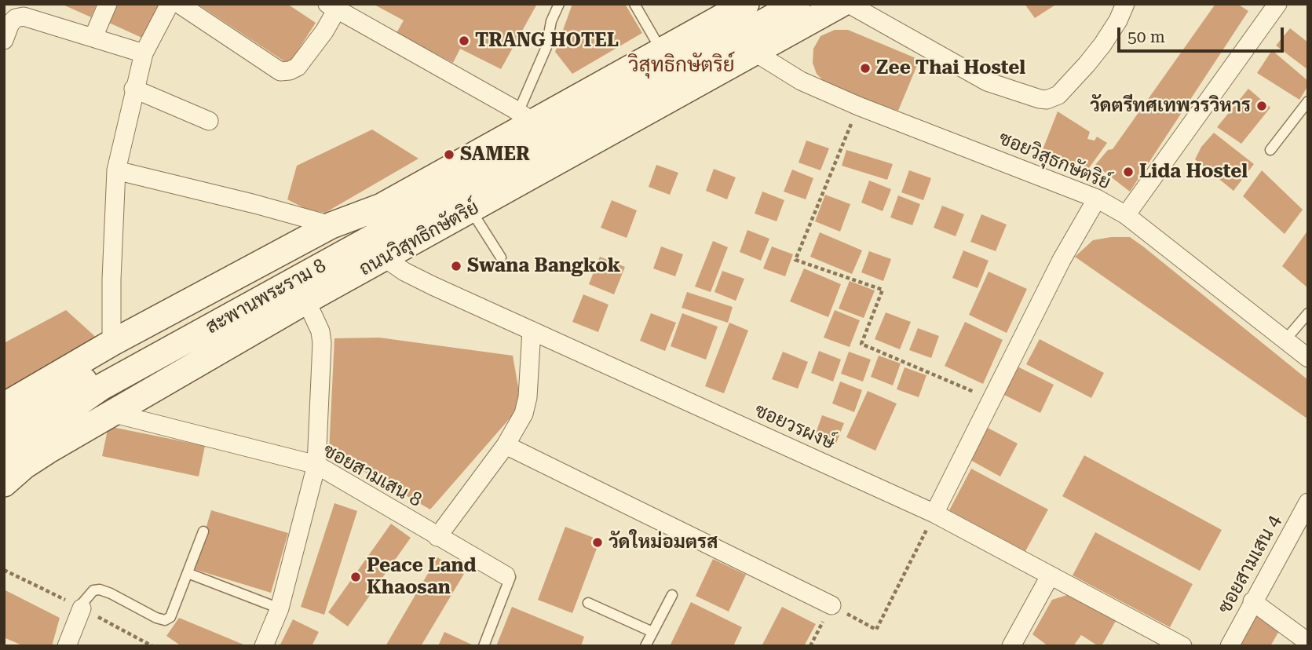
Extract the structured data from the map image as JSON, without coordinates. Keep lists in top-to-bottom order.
{
  "streets": {
    "main road": ["ถนนวิสุทธิกษัตริย์", "สะพานพระราม 8"],
    "street": [
      "ซอยวิสุธกษัตริย์",
      "ซอยวรผงษ์",
      "ซอยสามเสน 8",
      "ซอยสามเสน 4"
    ]
  },
  "crossings": [
    ["ซอยวิสุธกษัตริย์", "ถนนวิสุทธิกษัตริย์"],
    ["ถนนวิสุทธิกษัตริย์", "ซอยวรผงษ์"],
    ["ถนนวิสุทธิกษัตริย์", "ซอยสามเสน 8"]
  ],
  "districts": ["วิสุทธิกษัตริย์"],
  "places": [
    "TRANG HOTEL",
    "Zee Thai Hostel",
    "วัดตรีทศเทพวรวิหาร",
    "SAMER",
    "Lida Hostel",
    "Swana Bangkok",
    "วัดใหม่อมตรส",
    "Peace Land Khaosan"
  ],
  "scale_bar": "50 m"
}
